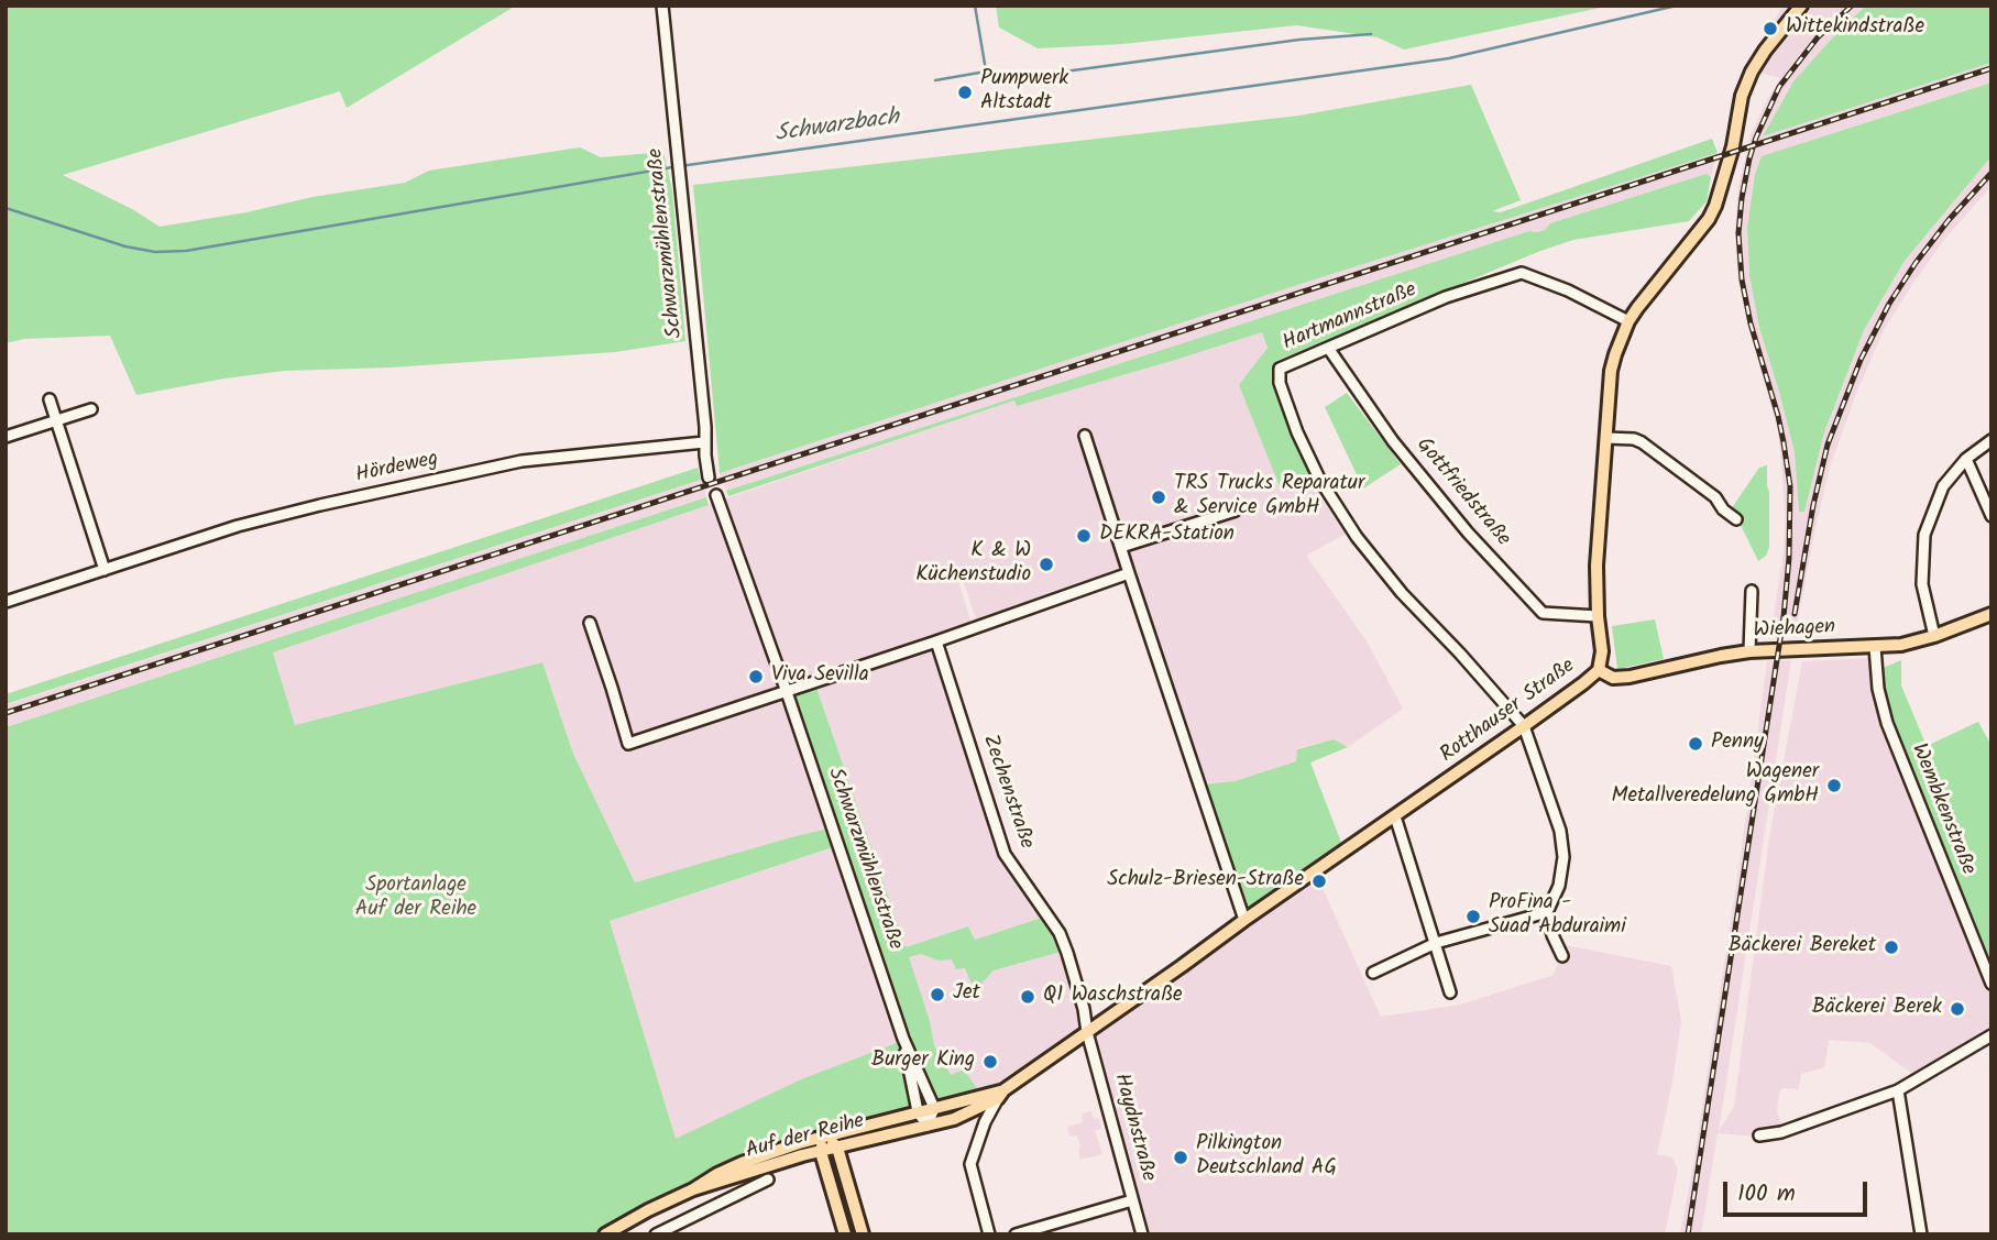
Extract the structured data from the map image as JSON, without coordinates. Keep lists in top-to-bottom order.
{
  "streets": {
    "main road": ["Wiehagen", "Rotthauser Straße", "Auf der Reihe"],
    "street": [
      "Schwarzmühlenstraße",
      "Hartmannstraße",
      "Hördeweg",
      "Gottfriedstraße",
      "Zechenstraße",
      "Wembkenstraße",
      "Haydnstraße"
    ]
  },
  "crossings": [
    ["Schwarzmühlenstraße", "Hördeweg"],
    ["Schwarzmühlenstraße", "Rotthauser Straße"],
    ["Schwarzmühlenstraße", "Auf der Reihe"],
    ["Hartmannstraße", "Gottfriedstraße"],
    ["Hartmannstraße", "Rotthauser Straße"],
    ["Gottfriedstraße", "Rotthauser Straße"],
    ["Wiehagen", "Rotthauser Straße"],
    ["Wiehagen", "Wembkenstraße"],
    ["Rotthauser Straße", "Zechenstraße"],
    ["Rotthauser Straße", "Haydnstraße"],
    ["Rotthauser Straße", "Auf der Reihe"],
    ["Zechenstraße", "Haydnstraße"]
  ],
  "water": ["Schwarzbach"],
  "parks": ["Sportanlage Auf der Reihe"],
  "places": [
    "Wittekindstraße",
    "Pumpwerk Altstadt",
    "TRS Trucks Reparatur & Service GmbH",
    "DEKRA-Station",
    "K & W Küchenstudio",
    "Viva Sevilla",
    "Penny",
    "Wagener Metallveredelung GmbH",
    "Schulz-Briesen-Straße",
    "ProFina - Suad Abduraimi",
    "Bäckerei Bereket",
    "Jet",
    "Q1 Waschstraße",
    "Bäckerei Berek",
    "Burger King",
    "Pilkington Deutschland AG"
  ],
  "scale_bar": "100 m"
}
